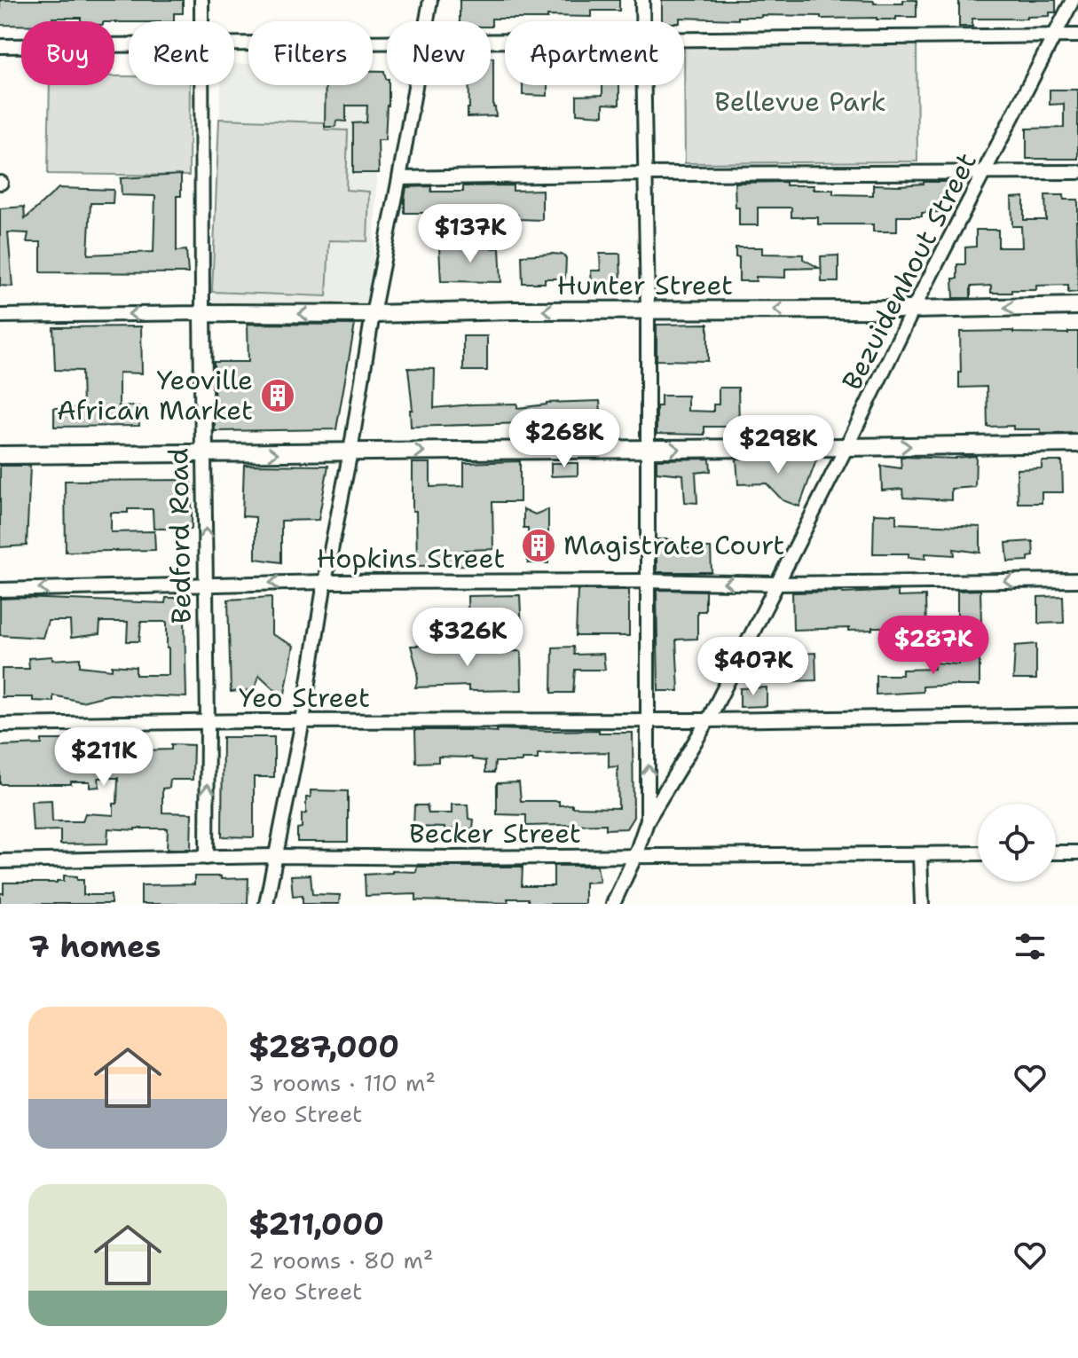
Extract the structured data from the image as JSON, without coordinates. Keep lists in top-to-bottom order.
{
  "streets": {
    "main road": ["Hunter Street", "Bedford Road"],
    "street": [
      "Bezuidenhout Street",
      "Hopkins Street",
      "Yeo Street",
      "Becker Street"
    ]
  },
  "crossings": [
    ["Bezuidenhout Street", "Hunter Street"],
    ["Bezuidenhout Street", "Hopkins Street"],
    ["Bezuidenhout Street", "Yeo Street"],
    ["Bezuidenhout Street", "Becker Street"],
    ["Hunter Street", "Bedford Road"],
    ["Bedford Road", "Hopkins Street"],
    ["Bedford Road", "Yeo Street"],
    ["Bedford Road", "Becker Street"]
  ],
  "one_way": ["Hopkins Street"],
  "parks": ["Bellevue Park"],
  "places": {
    "building": ["Yeoville African Market", "Magistrate Court"]
  },
  "page": {
    "chip": [
      "Buy",
      "Rent",
      "Filters",
      "New",
      "Apartment"
    ],
    "price": [
      "$137K",
      "$268K",
      "$298K",
      "$326K",
      "$287K",
      "$407K",
      "$211K"
    ],
    "heading": "7 homes",
    "list": [
      {
        "name": "$287,000",
        "note": "3 rooms · 110 m² · Yeo Street"
      },
      {
        "name": "$211,000",
        "note": "2 rooms · 80 m² · Yeo Street"
      }
    ]
  }
}
